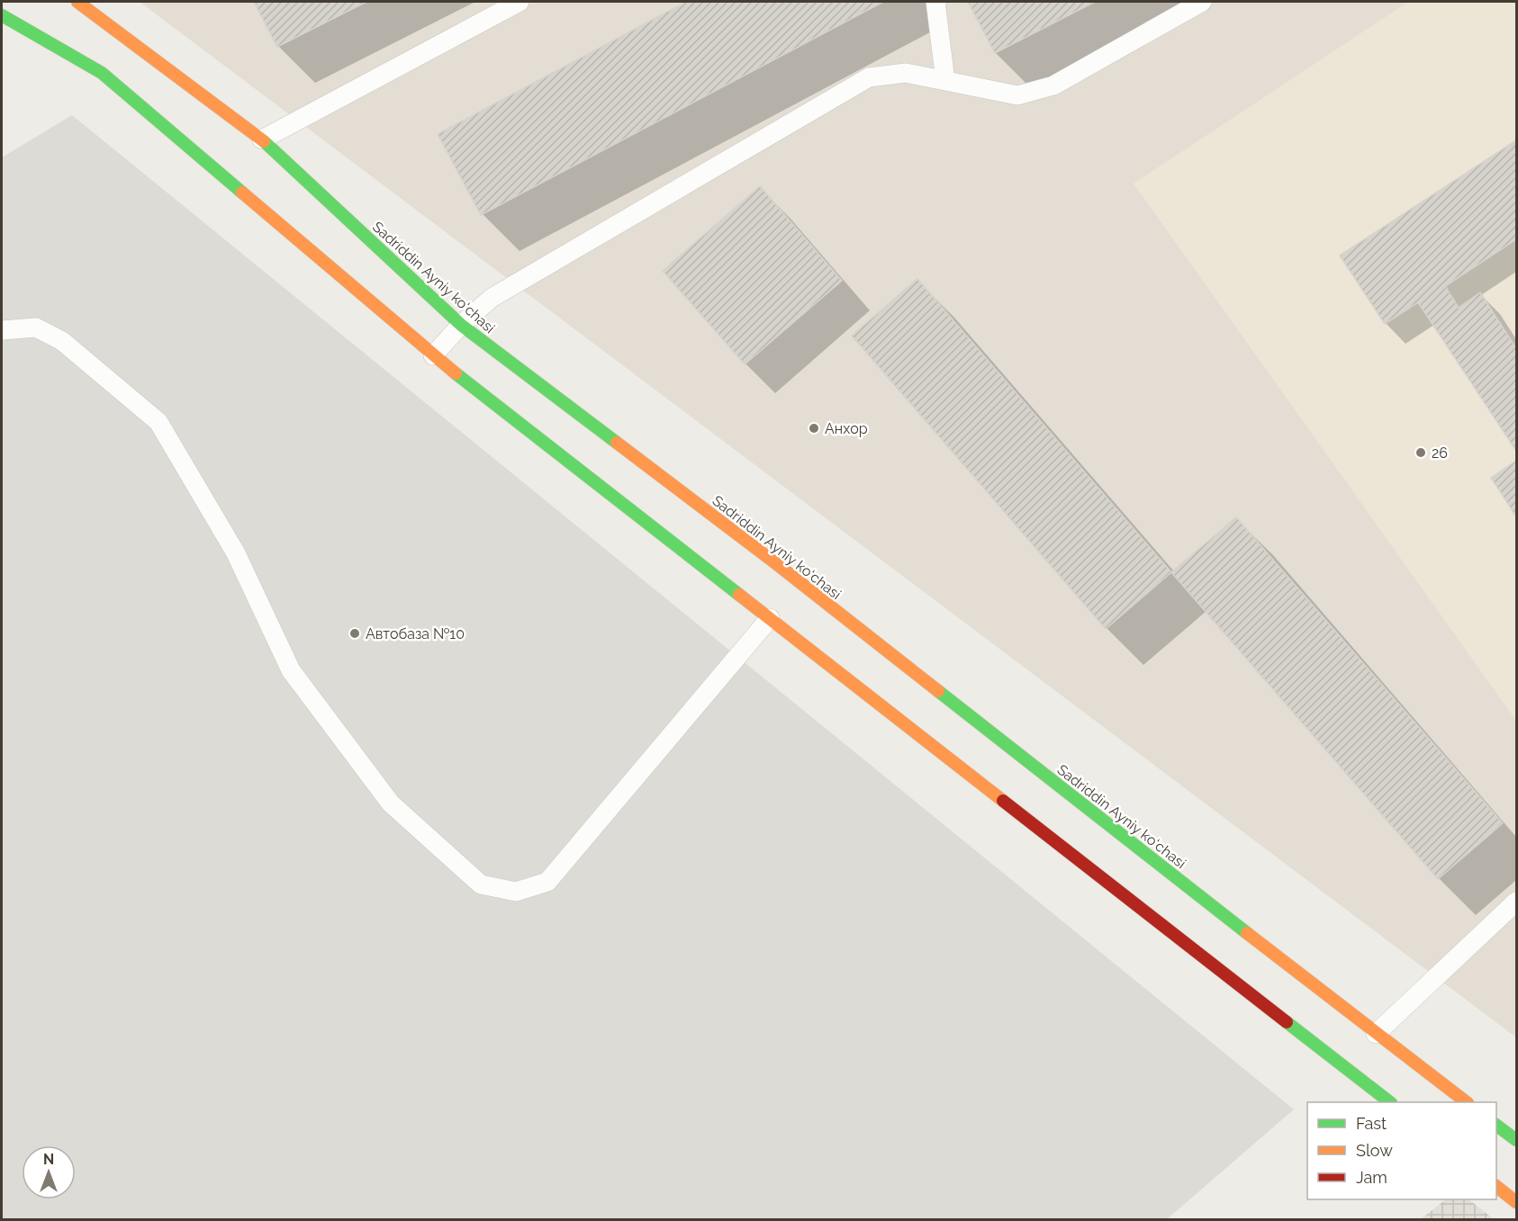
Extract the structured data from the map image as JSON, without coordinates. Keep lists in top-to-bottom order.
{
  "streets": {
    "main road": ["Sadriddin Ayniy ko‘chasi"]
  },
  "places": ["Анхор", "26", "Автобаза №10"],
  "legend": ["Fast", "Slow", "Jam"],
  "north": "top"
}
